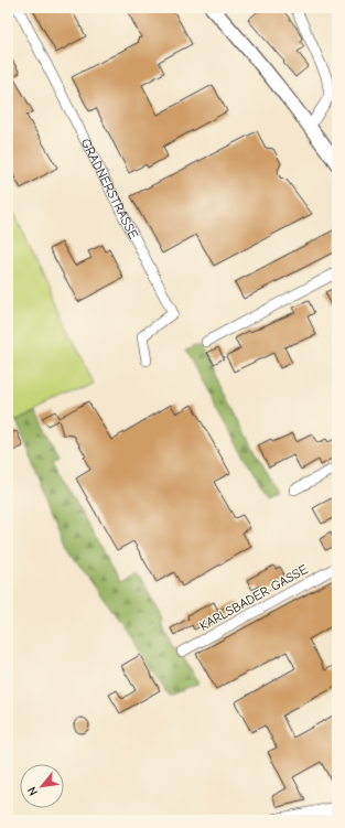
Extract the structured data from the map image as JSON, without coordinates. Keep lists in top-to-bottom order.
{
  "streets": {
    "street": ["GRADNERSTRASSE", "KARLSBADER GASSE"]
  },
  "north": "bottom left"
}
